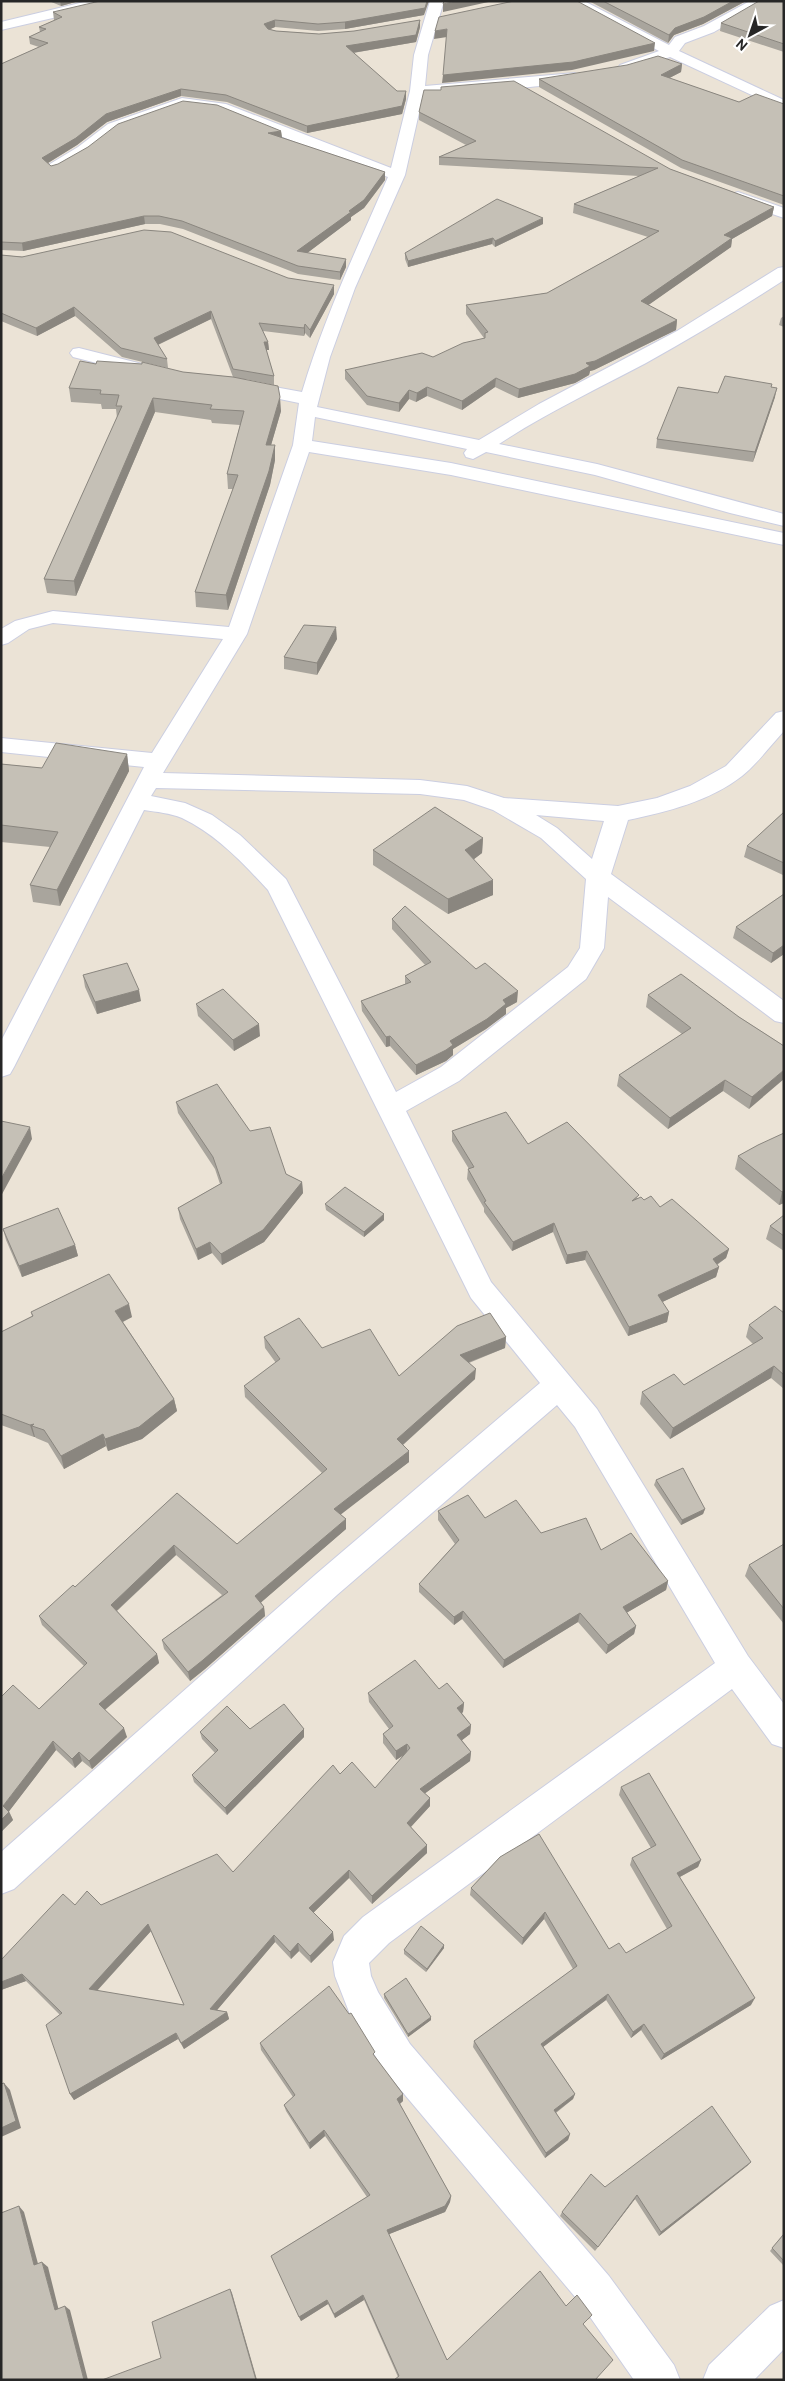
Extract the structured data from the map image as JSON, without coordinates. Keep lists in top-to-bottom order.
{
  "north": "bottom left"
}
